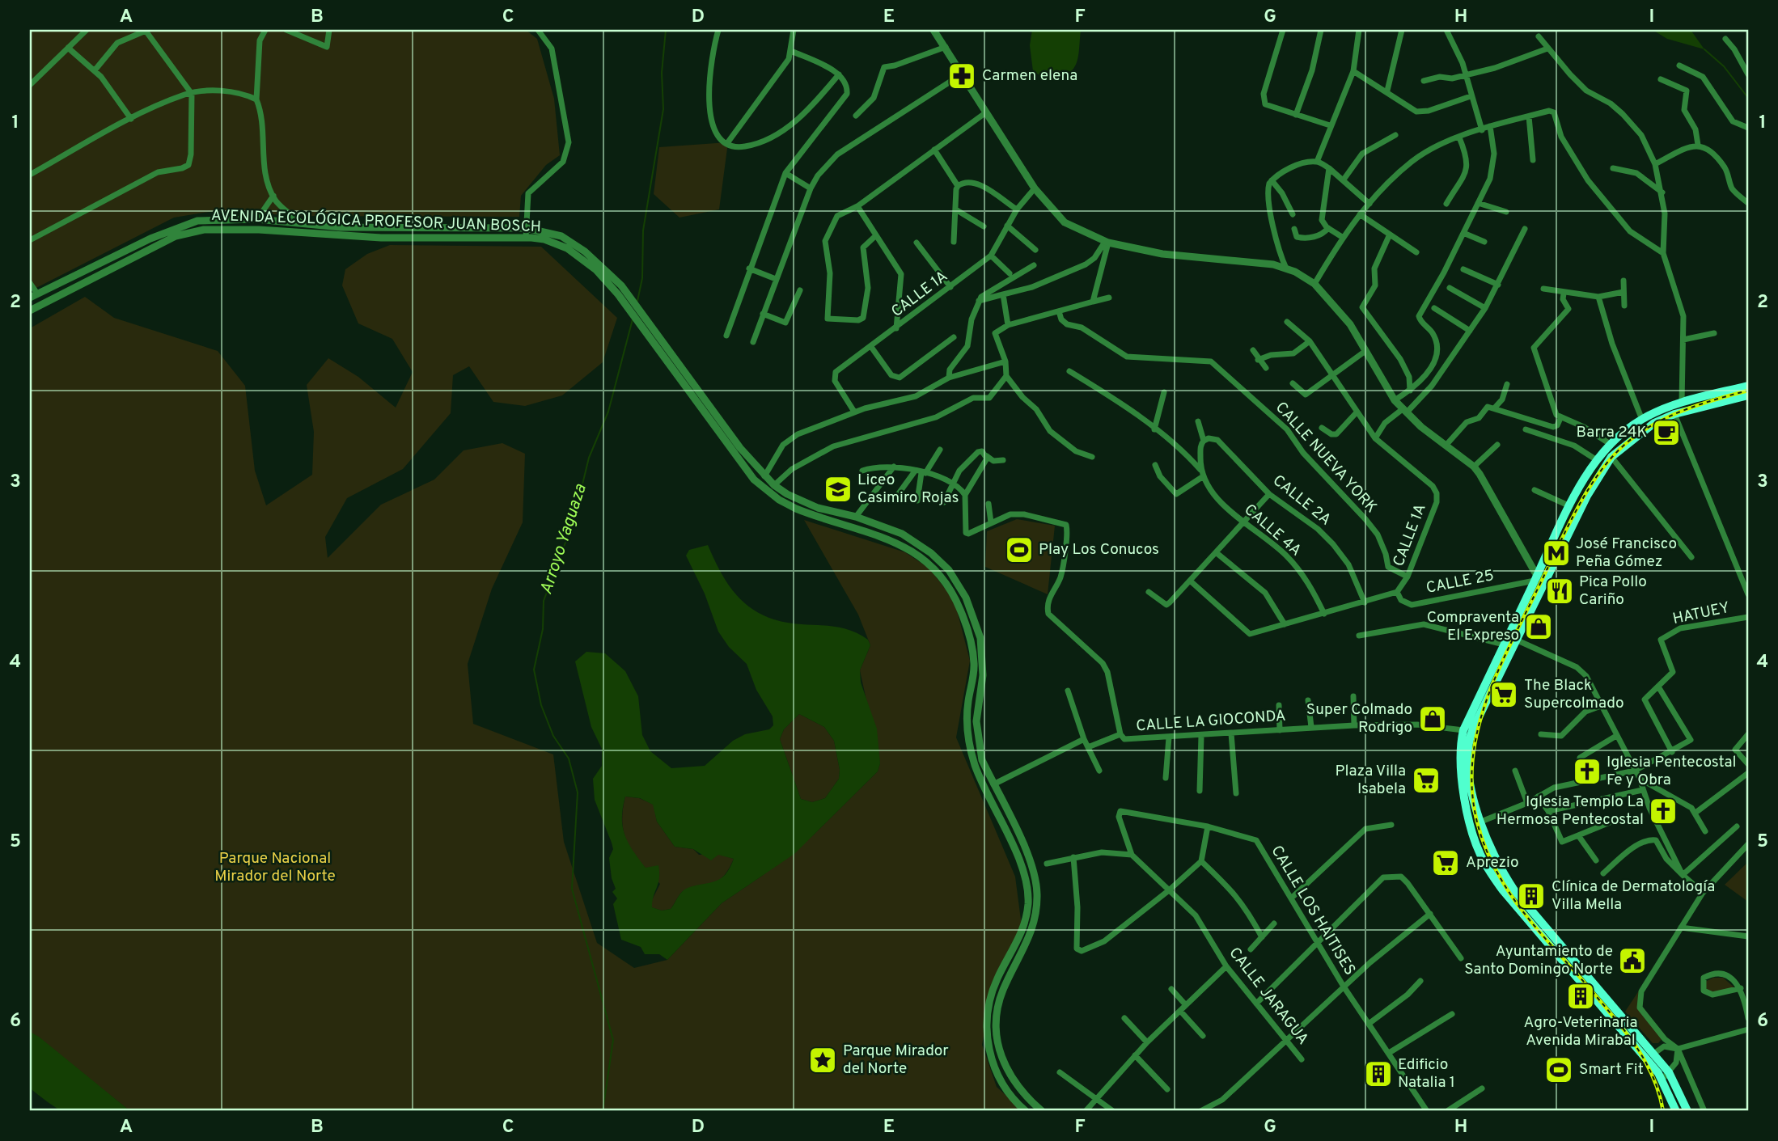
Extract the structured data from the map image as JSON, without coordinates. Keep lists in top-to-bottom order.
{
  "streets": {
    "street": [
      "AVENIDA ECOLÓGICA PROFESOR JUAN BOSCH",
      "CALLE 1A",
      "CALLE NUEVA YORK",
      "CALLE 2A",
      "CALLE 4A",
      "CALLE 25",
      "HATUEY",
      "CALLE LA GIOCONDA",
      "CALLE LOS HAITISES",
      "CALLE JARAGUA"
    ]
  },
  "crossings": [
    ["CALLE 1A", "CALLE NUEVA YORK"],
    ["CALLE 1A", "CALLE 25"],
    ["CALLE 2A", "CALLE 4A"],
    ["CALLE LOS HAITISES", "CALLE JARAGUA"]
  ],
  "water": ["Arroyo Yaguaza"],
  "parks": ["Parque Nacional Mirador del Norte"],
  "places": {
    "pharmacy": ["Carmen elena"],
    "cafe": ["Barra 24K"],
    "school or university": ["Liceo Casimiro Rojas"],
    "sports": ["Play Los Conucos", "Smart Fit"],
    "metro station": ["José Francisco Peña Gómez"],
    "restaurant": ["Pica Pollo Cariño"],
    "shop": ["Compraventa El Expreso", "Super Colmado Rodrigo"],
    "supermarket": ["The Black Supercolmado", "Plaza Villa Isabela", "Aprezio"],
    "church": ["Iglesia Pentecostal Fe y Obra", "Iglesia Templo La Hermosa Pentecostal"],
    "building": ["Clínica de Dermatología Villa Mella", "Agro-Veterinaria Avenida Mirabal", "Edificio Natalia 1"],
    "public building": ["Ayuntamiento de Santo Domingo Norte"],
    "place": ["Parque Mirador del Norte"]
  },
  "grid": {
    "columns": [
      "A",
      "B",
      "C",
      "D",
      "E",
      "F",
      "G",
      "H",
      "I"
    ],
    "rows": [
      "1",
      "2",
      "3",
      "4",
      "5",
      "6"
    ]
  }
}
